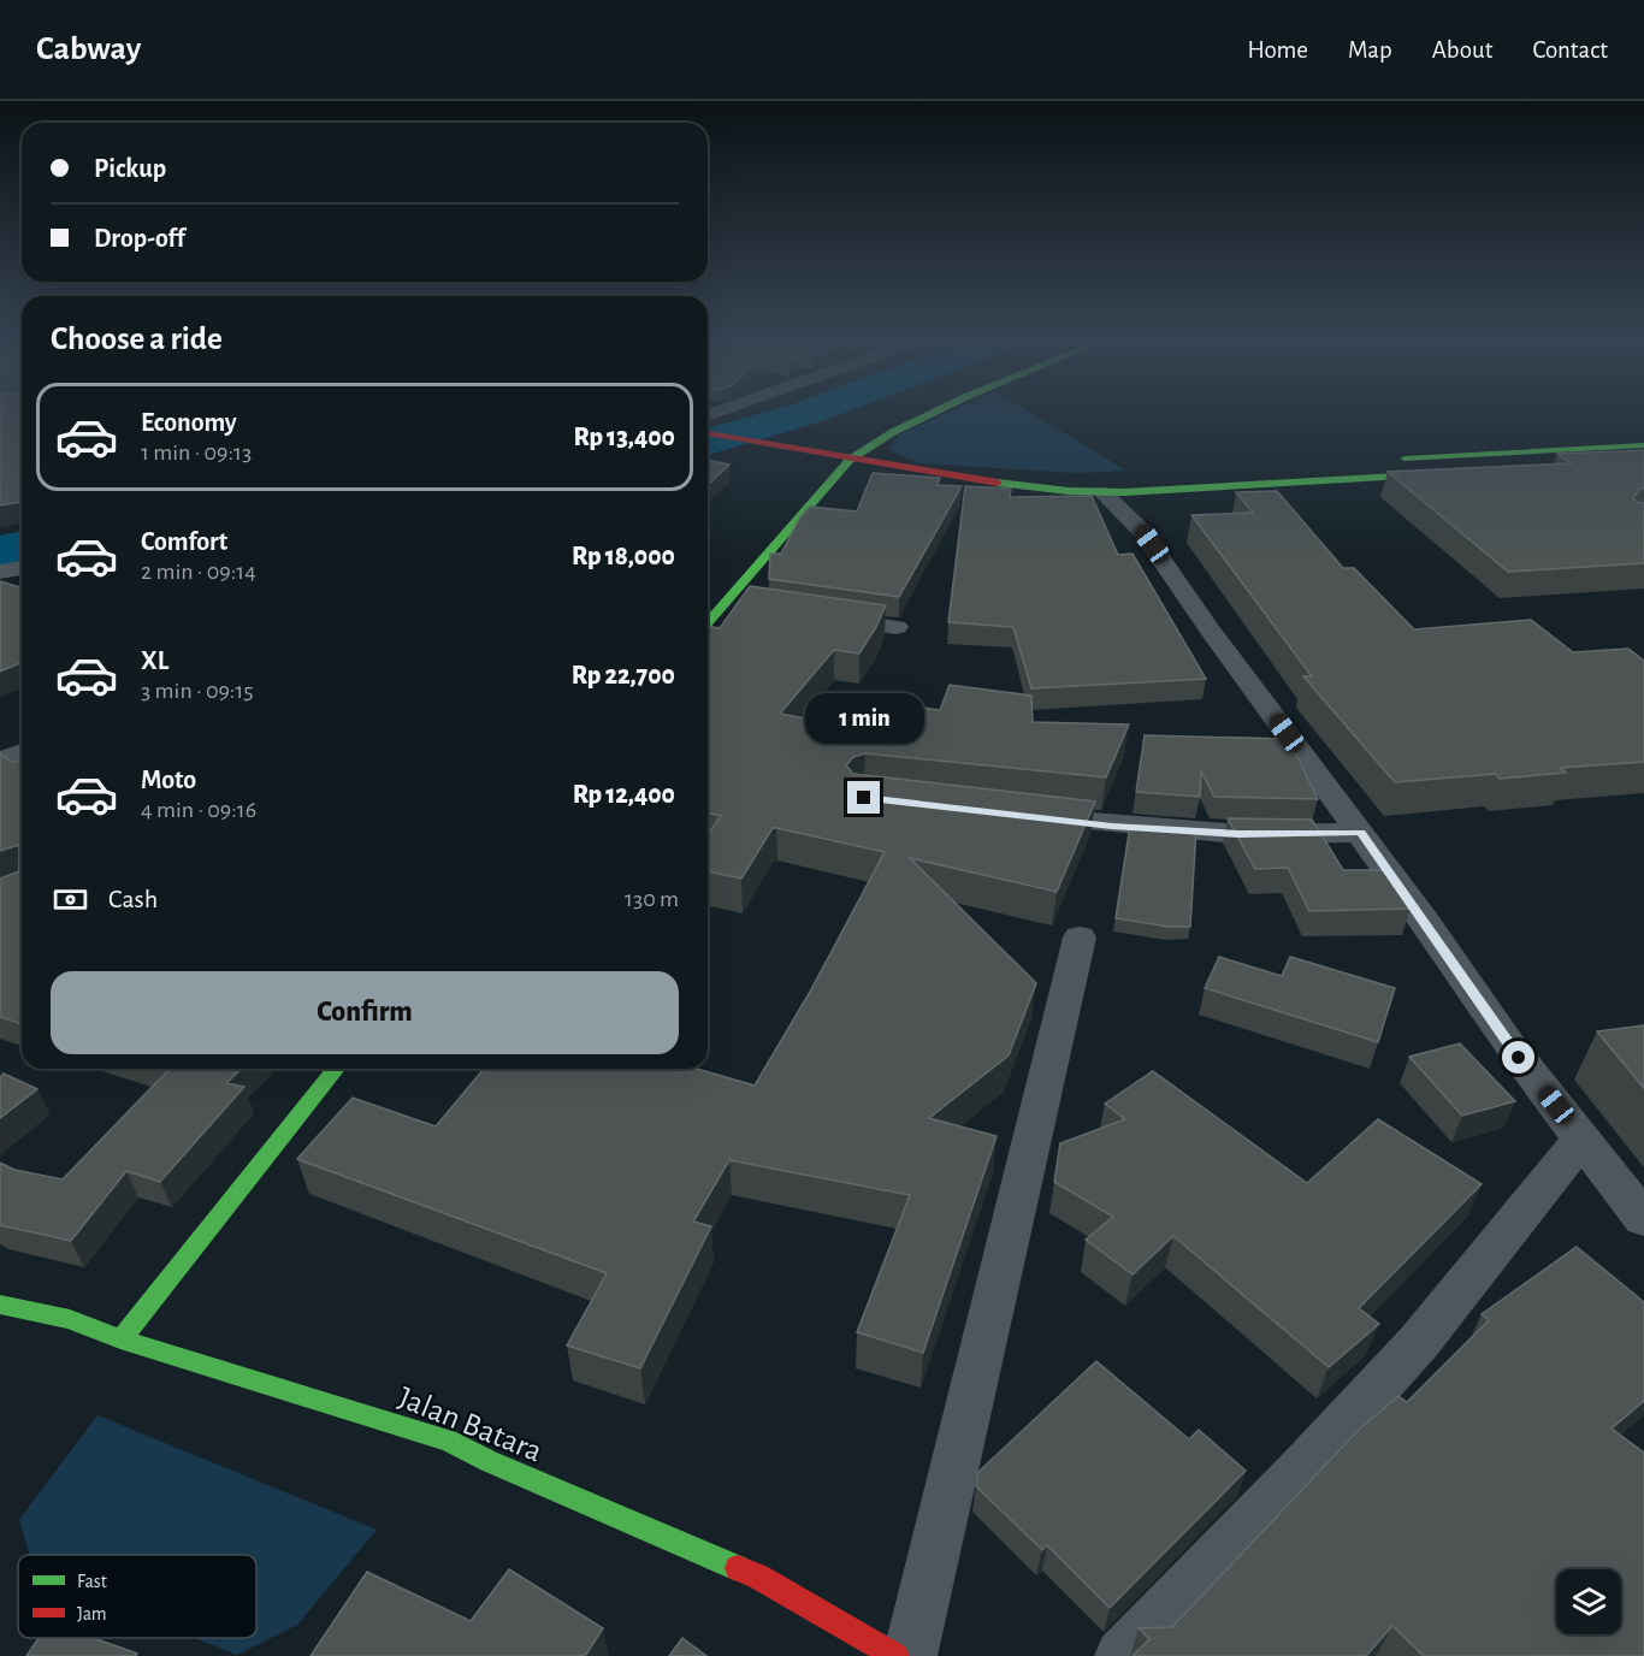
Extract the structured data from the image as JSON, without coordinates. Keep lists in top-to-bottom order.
{
  "streets": {
    "main road": ["Jalan Batara"]
  },
  "legend": ["Fast", "Jam"],
  "page": {
    "header": "Cabway",
    "nav": [
      "Home",
      "Map",
      "About",
      "Contact"
    ],
    "banner": ["Pickup", "Drop-off"],
    "heading": "Choose a ride",
    "list": [
      {
        "name": "Economy",
        "note": "1 min · 09:13",
        "value": "Rp 13,400"
      },
      {
        "name": "Comfort",
        "note": "2 min · 09:14",
        "value": "Rp 18,000"
      },
      {
        "name": "XL",
        "note": "3 min · 09:15",
        "value": "Rp 22,700"
      },
      {
        "name": "Moto",
        "note": "4 min · 09:16",
        "value": "Rp 12,400"
      }
    ],
    "bubble": "1 min",
    "pay": ["Cash", "130 m"],
    "buttons": "Confirm"
  }
}
